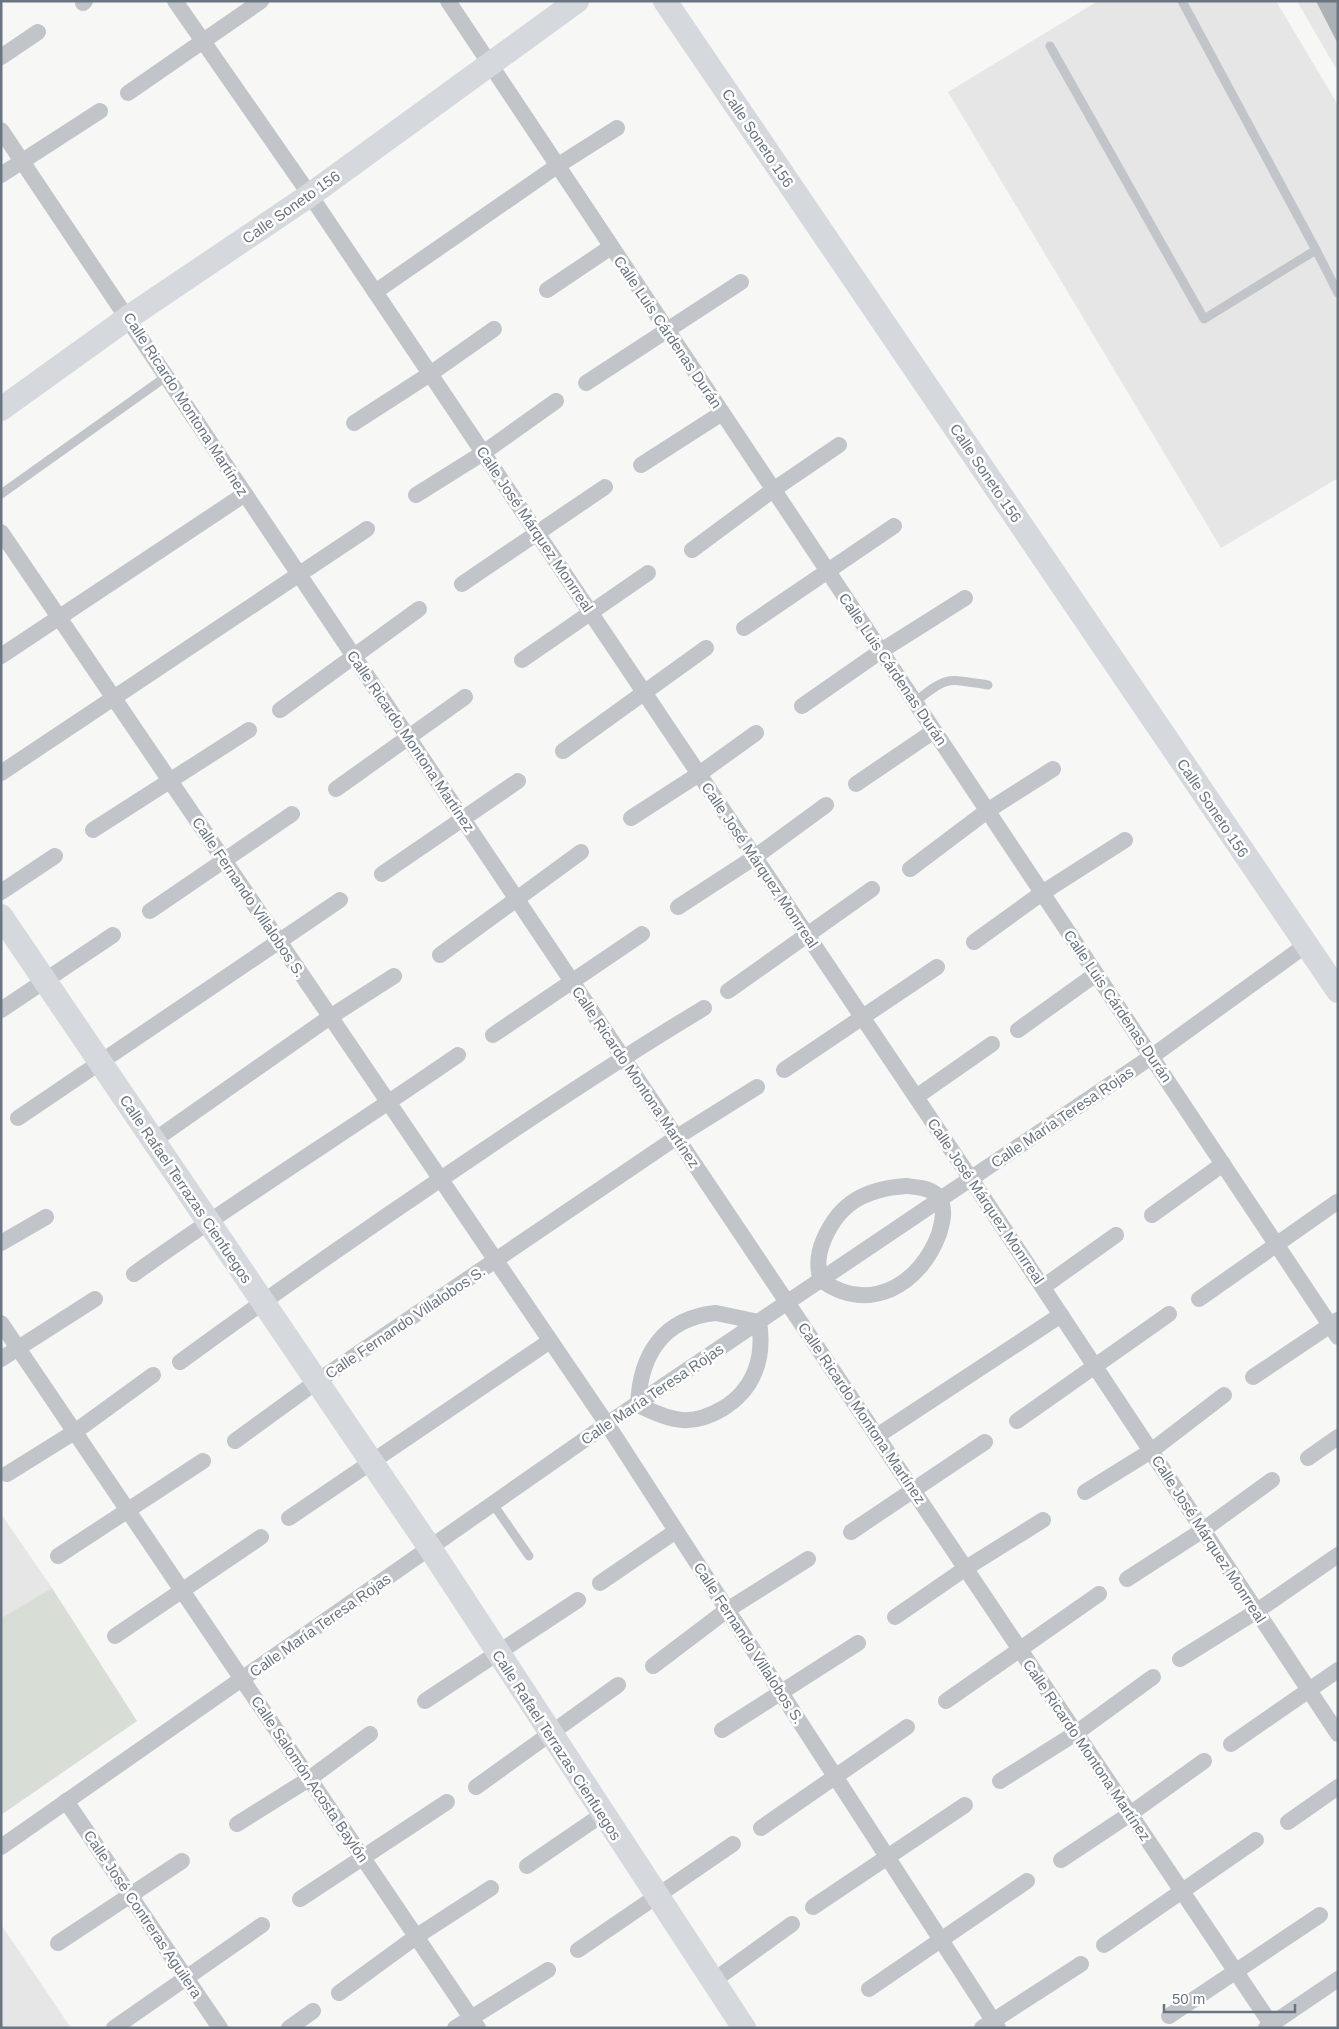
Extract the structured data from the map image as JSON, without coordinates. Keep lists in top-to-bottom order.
{
  "streets": {
    "street": [
      "Calle Soneto 156",
      "Calle Luis Cárdenas Durán",
      "Calle Ricardo Montona Martínez",
      "Calle José Márquez Monrreal",
      "Calle Fernando Villalobos S.",
      "Calle María Teresa Rojas",
      "Calle Rafael Terrazas Cienfuegos",
      "Calle Salomón Acosta Baylón",
      "Calle José Contreras Aguilera"
    ]
  },
  "crossings": [
    ["Calle Soneto 156", "Calle Luis Cárdenas Durán"],
    ["Calle Soneto 156", "Calle Ricardo Montona Martínez"],
    ["Calle Soneto 156", "Calle José Márquez Monrreal"],
    ["Calle Soneto 156", "Calle María Teresa Rojas"],
    ["Calle Luis Cárdenas Durán", "Calle María Teresa Rojas"],
    ["Calle Ricardo Montona Martínez", "Calle Fernando Villalobos S."],
    ["Calle Ricardo Montona Martínez", "Calle María Teresa Rojas"],
    ["Calle José Márquez Monrreal", "Calle María Teresa Rojas"],
    ["Calle Fernando Villalobos S.", "Calle María Teresa Rojas"],
    ["Calle Fernando Villalobos S.", "Calle Rafael Terrazas Cienfuegos"],
    ["Calle María Teresa Rojas", "Calle Rafael Terrazas Cienfuegos"],
    ["Calle María Teresa Rojas", "Calle Salomón Acosta Baylón"],
    ["Calle María Teresa Rojas", "Calle José Contreras Aguilera"]
  ],
  "scale_bar": "50 m"
}
